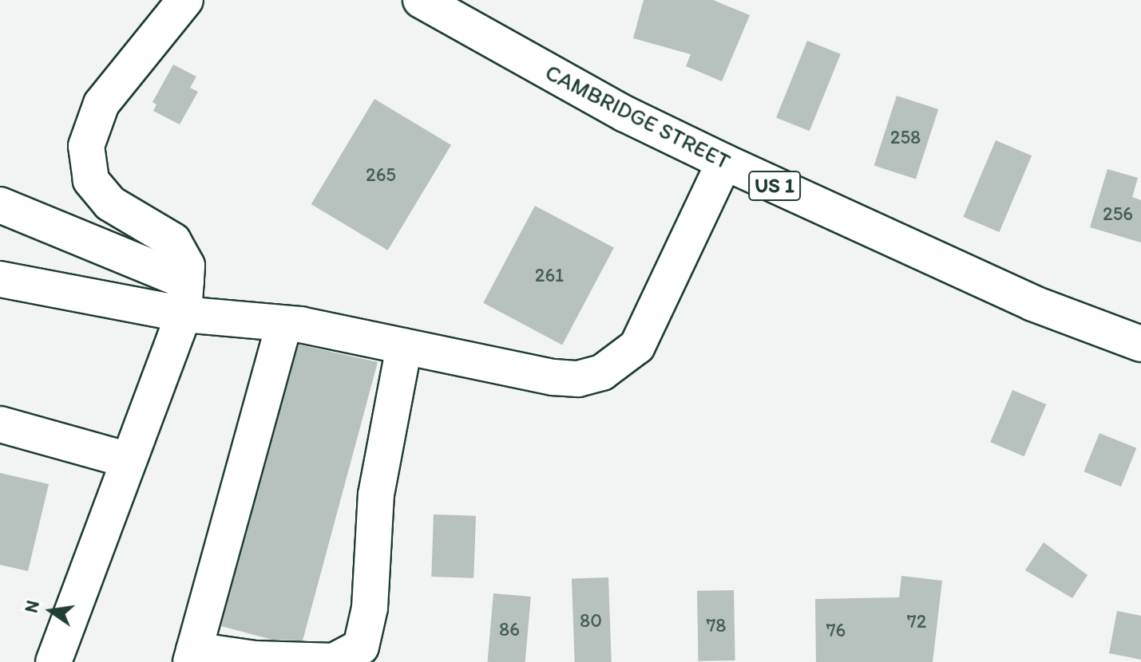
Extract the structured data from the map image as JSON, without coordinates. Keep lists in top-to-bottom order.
{
  "streets": {
    "main road": ["CAMBRIDGE STREET", "US 1"]
  },
  "house_numbers": [
    "258",
    "265",
    "256",
    "261",
    "80",
    "72",
    "78",
    "86",
    "76"
  ],
  "north": "left"
}
